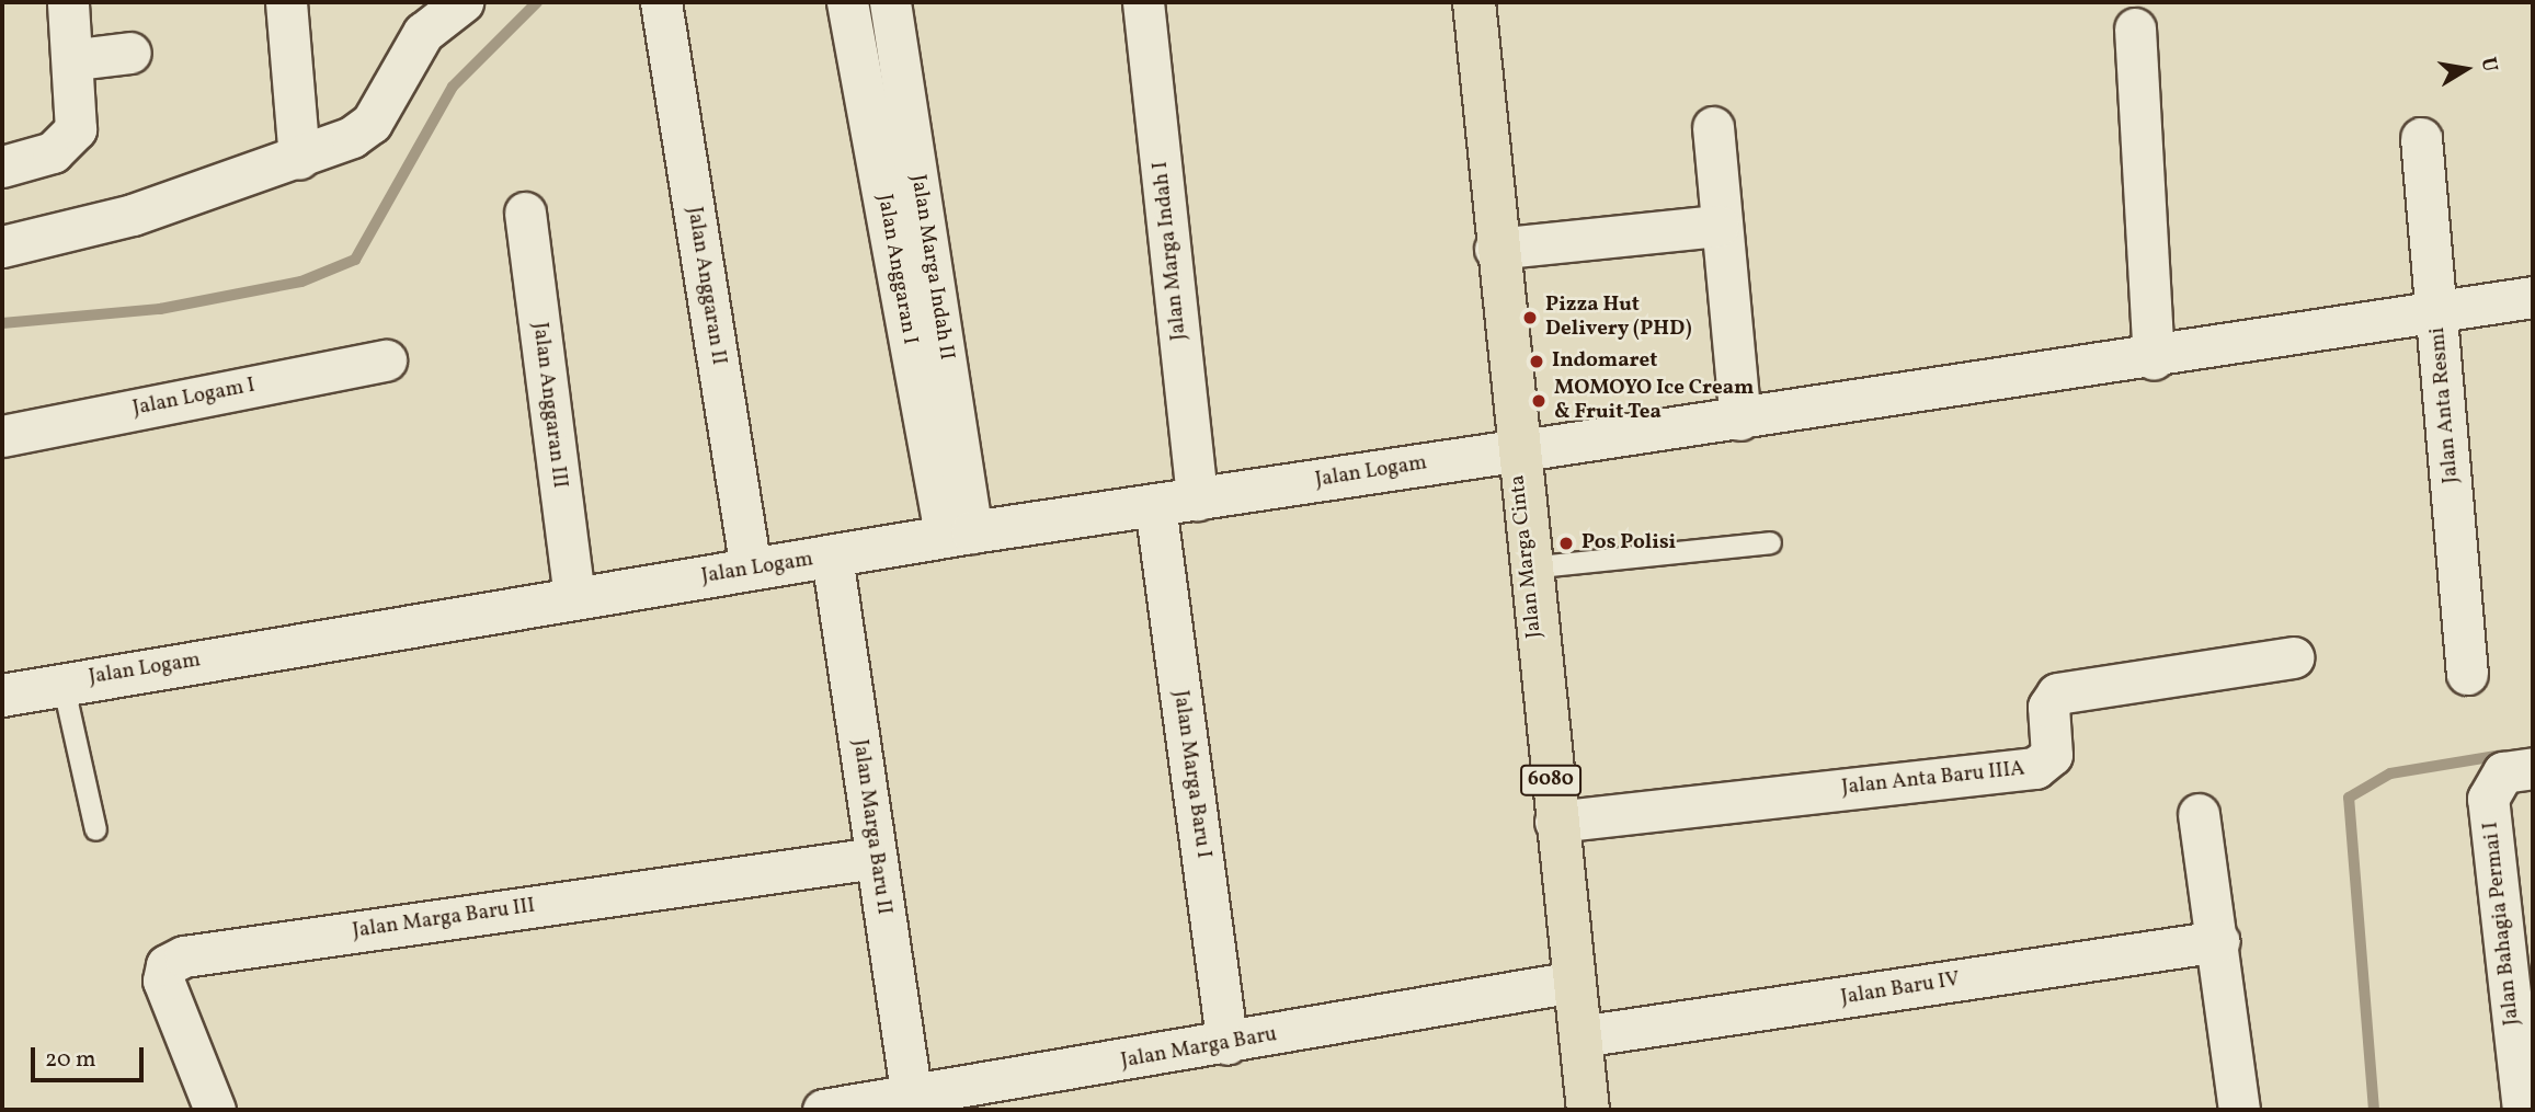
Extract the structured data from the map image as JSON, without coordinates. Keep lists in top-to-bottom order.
{
  "streets": {
    "main road": ["Jalan Marga Cinta", "6080"],
    "street": [
      "Jalan Marga Indah I",
      "Jalan Marga Indah II",
      "Jalan Anggaran II",
      "Jalan Logam I",
      "Jalan Anggaran III",
      "Jalan Anta Resmi",
      "Jalan Logam",
      "Jalan Marga Baru I",
      "Jalan Anta Baru IIIA",
      "Jalan Marga Baru II",
      "Jalan Marga Baru III",
      "Jalan Bahagia Permai I",
      "Jalan Baru IV",
      "Jalan Marga Baru"
    ]
  },
  "crossings": [
    ["Jalan Marga Indah I", "Jalan Logam"],
    ["Jalan Marga Indah II", "Jalan Logam"],
    ["Jalan Anggaran II", "Jalan Logam"],
    ["Jalan Anggaran III", "Jalan Logam"],
    ["Jalan Logam", "Jalan Marga Cinta"],
    ["Jalan Logam", "Jalan Marga Baru I"],
    ["Jalan Logam", "Jalan Marga Baru II"],
    ["Jalan Marga Cinta", "Jalan Anta Baru IIIA"],
    ["Jalan Marga Cinta", "Jalan Baru IV"],
    ["Jalan Marga Cinta", "Jalan Marga Baru"],
    ["Jalan Marga Baru I", "Jalan Marga Baru"],
    ["Jalan Marga Baru II", "Jalan Marga Baru III"],
    ["Jalan Marga Baru II", "Jalan Marga Baru"]
  ],
  "places": [
    "Pizza Hut Delivery (PHD)",
    "Indomaret",
    "MOMOYO Ice Cream & Fruit Tea",
    "Pos Polisi"
  ],
  "scale_bar": "20 m",
  "north": "right"
}
